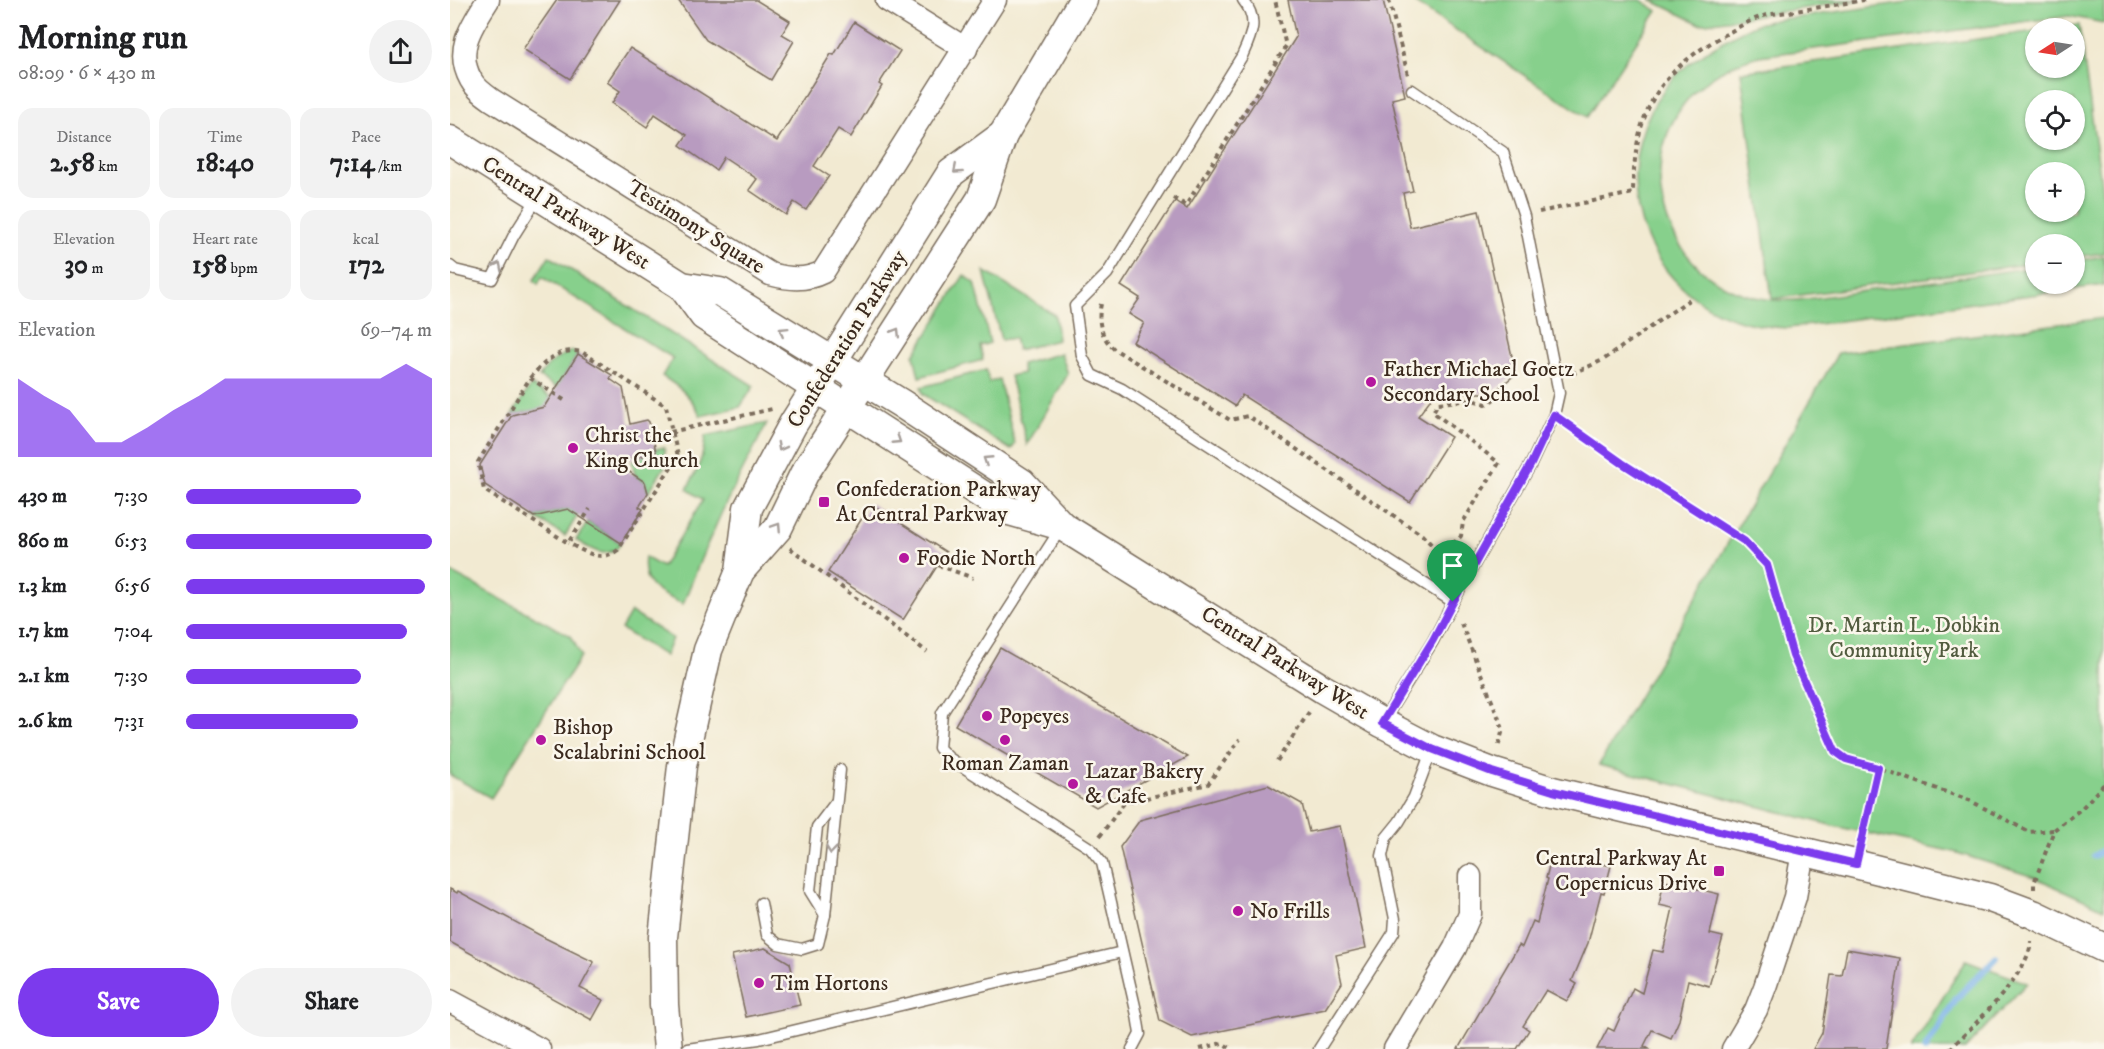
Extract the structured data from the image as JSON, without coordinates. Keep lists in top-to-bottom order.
{
  "streets": {
    "street": ["Central Parkway West", "Testimony Square", "Confederation Parkway"]
  },
  "crossings": [
    ["Central Parkway West", "Confederation Parkway"]
  ],
  "parks": ["Dr. Martin L. Dobkin Community Park"],
  "places": {
    "other": [
      "Father Michael Goetz Secondary School",
      "Christ the King Church",
      "Foodie North",
      "Popeyes",
      "Bishop Scalabrini School",
      "Roman Zaman",
      "Lazar Bakery & Cafe",
      "No Frills",
      "Tim Hortons"
    ],
    "transit": ["Confederation Parkway At Central Parkway", "Central Parkway At Copernicus Drive"]
  },
  "north": "left",
  "page": {
    "heading": ["Morning run", "08:09 · 6 × 430 m"],
    "map_buttons": ["+", "−"],
    "stats": [
      ["Distance", "2.58 km"],
      ["Time", "18:40"],
      ["Pace", "7:14 /km"],
      ["Elevation", "30 m"],
      ["Heart rate", "158 bpm"],
      ["kcal", "172"]
    ],
    "chart": ["Elevation", "69–74 m"],
    "list": [
      {
        "name": "430 m",
        "note": "7:30"
      },
      {
        "name": "860 m",
        "note": "6:53"
      },
      {
        "name": "1.3 km",
        "note": "6:56"
      },
      {
        "name": "1.7 km",
        "note": "7:04"
      },
      {
        "name": "2.1 km",
        "note": "7:30"
      },
      {
        "name": "2.6 km",
        "note": "7:31"
      }
    ],
    "buttons": ["Save", "Share"]
  }
}
